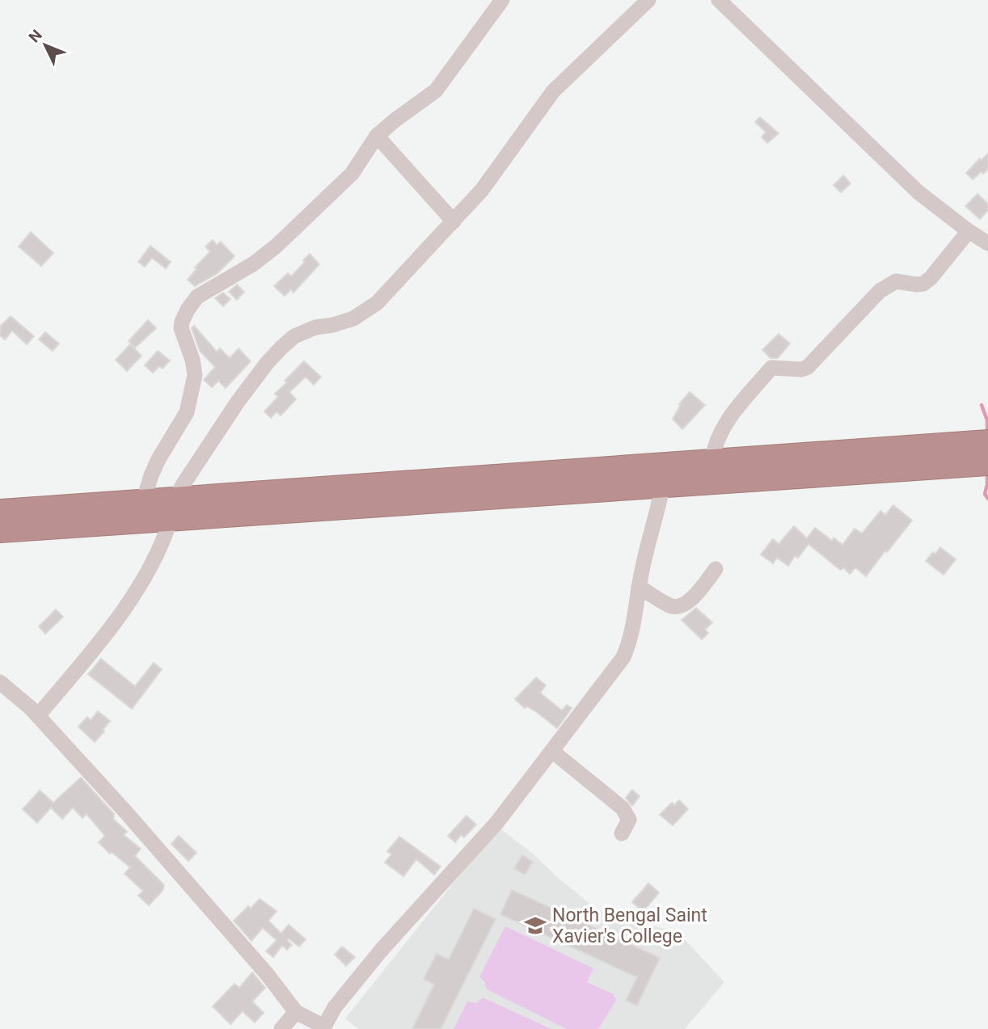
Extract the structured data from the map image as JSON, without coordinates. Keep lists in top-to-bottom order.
{
  "places": {
    "school or university": ["North Bengal Saint Xavier's College"]
  },
  "north": "top left"
}
